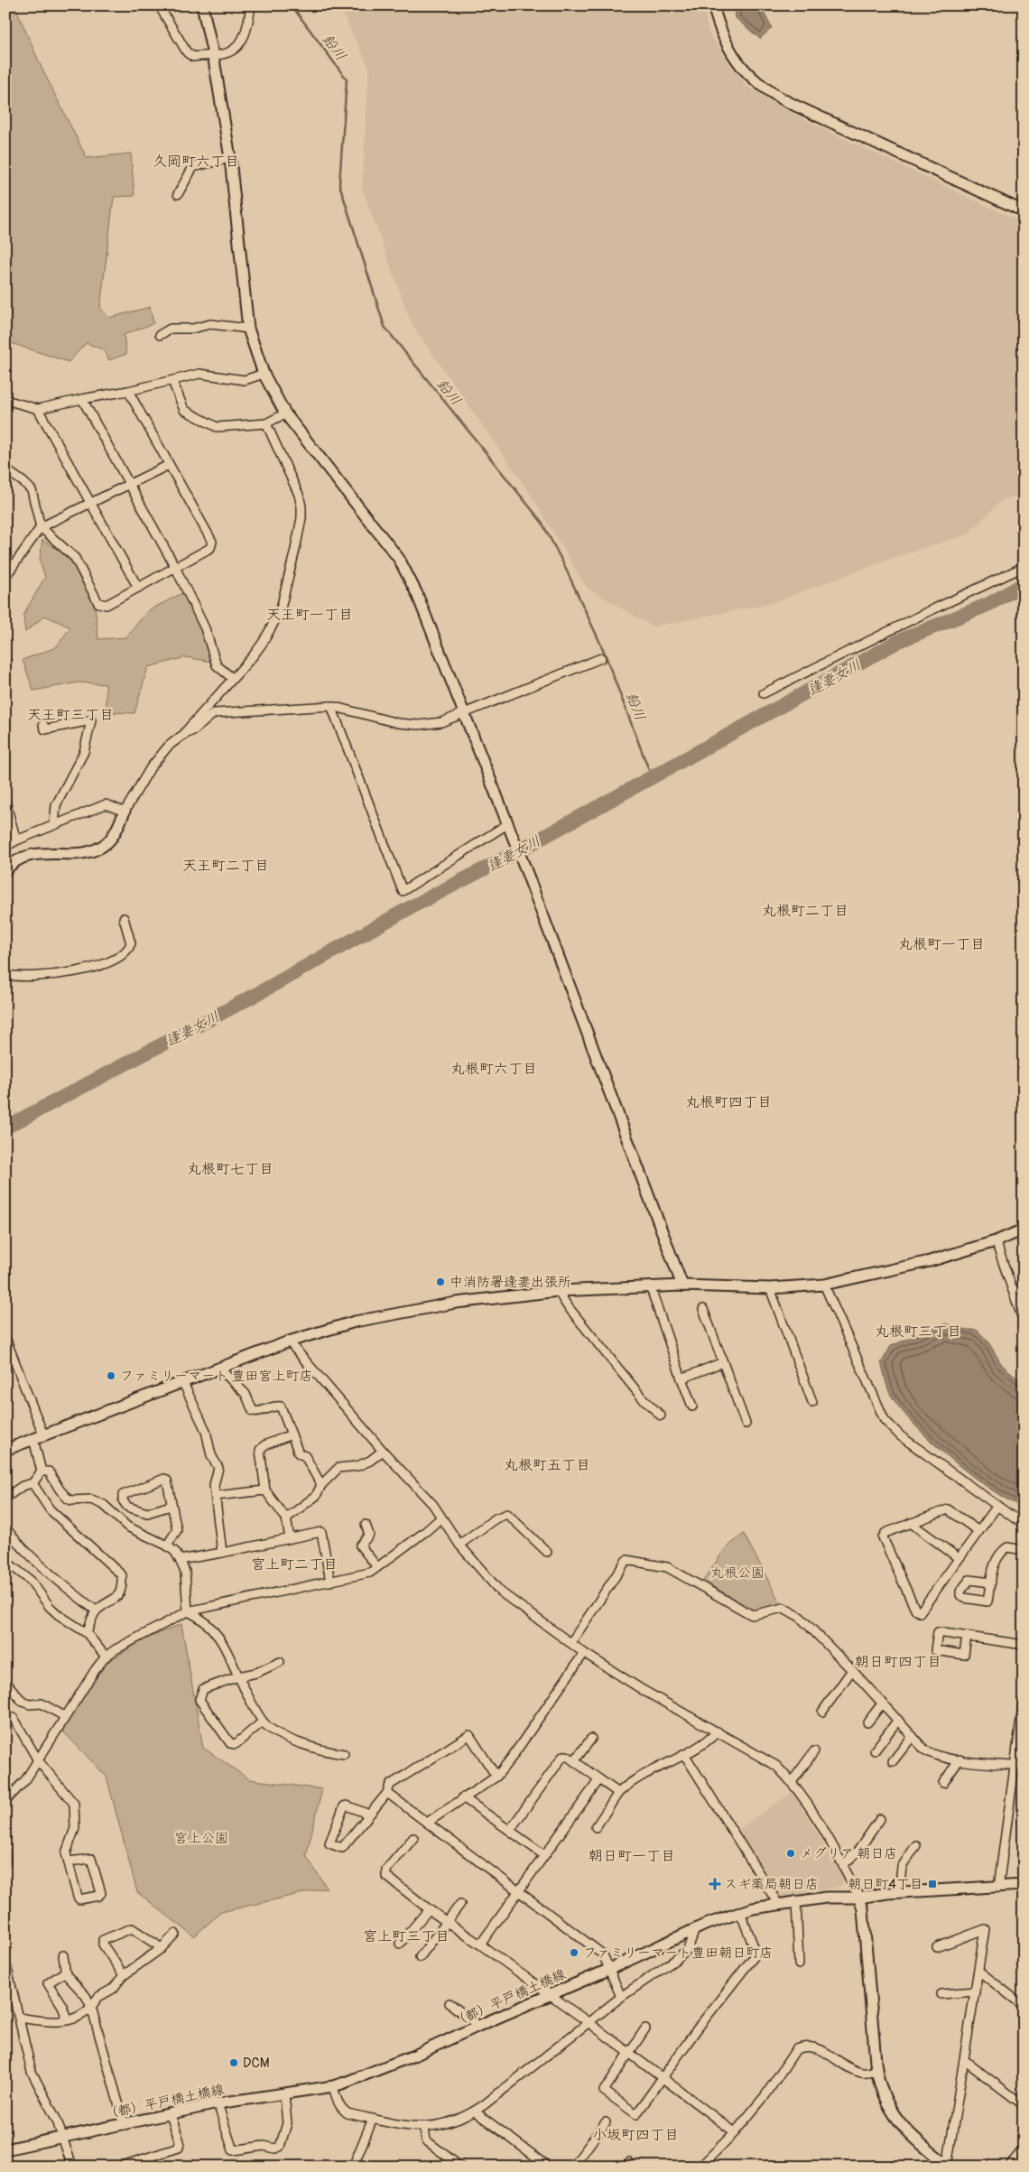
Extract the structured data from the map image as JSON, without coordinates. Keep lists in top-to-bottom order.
{
  "streets": {
    "street": ["（都）平戸橋土橋線"]
  },
  "districts": [
    "久岡町六丁目",
    "天王町一丁目",
    "天王町三丁目",
    "天王町二丁目",
    "丸根町二丁目",
    "丸根町一丁目",
    "丸根町六丁目",
    "丸根町四丁目",
    "丸根町七丁目",
    "丸根町三丁目",
    "丸根町五丁目",
    "宮上町二丁目",
    "朝日町四丁目",
    "朝日町一丁目",
    "宮上町三丁目",
    "小坂町四丁目"
  ],
  "water": ["鉛川", "逢妻女川"],
  "parks": ["丸根公園", "宮上公園"],
  "places": {
    "other": [
      "中消防署逢妻出張所",
      "ファミリーマート 豊田宮上町店",
      "メグリア 朝日店",
      "ファミリーマート豊田朝日町店",
      "DCM"
    ],
    "health": ["スギ薬局朝日店"],
    "transit": ["朝日町4丁目"]
  }
}
